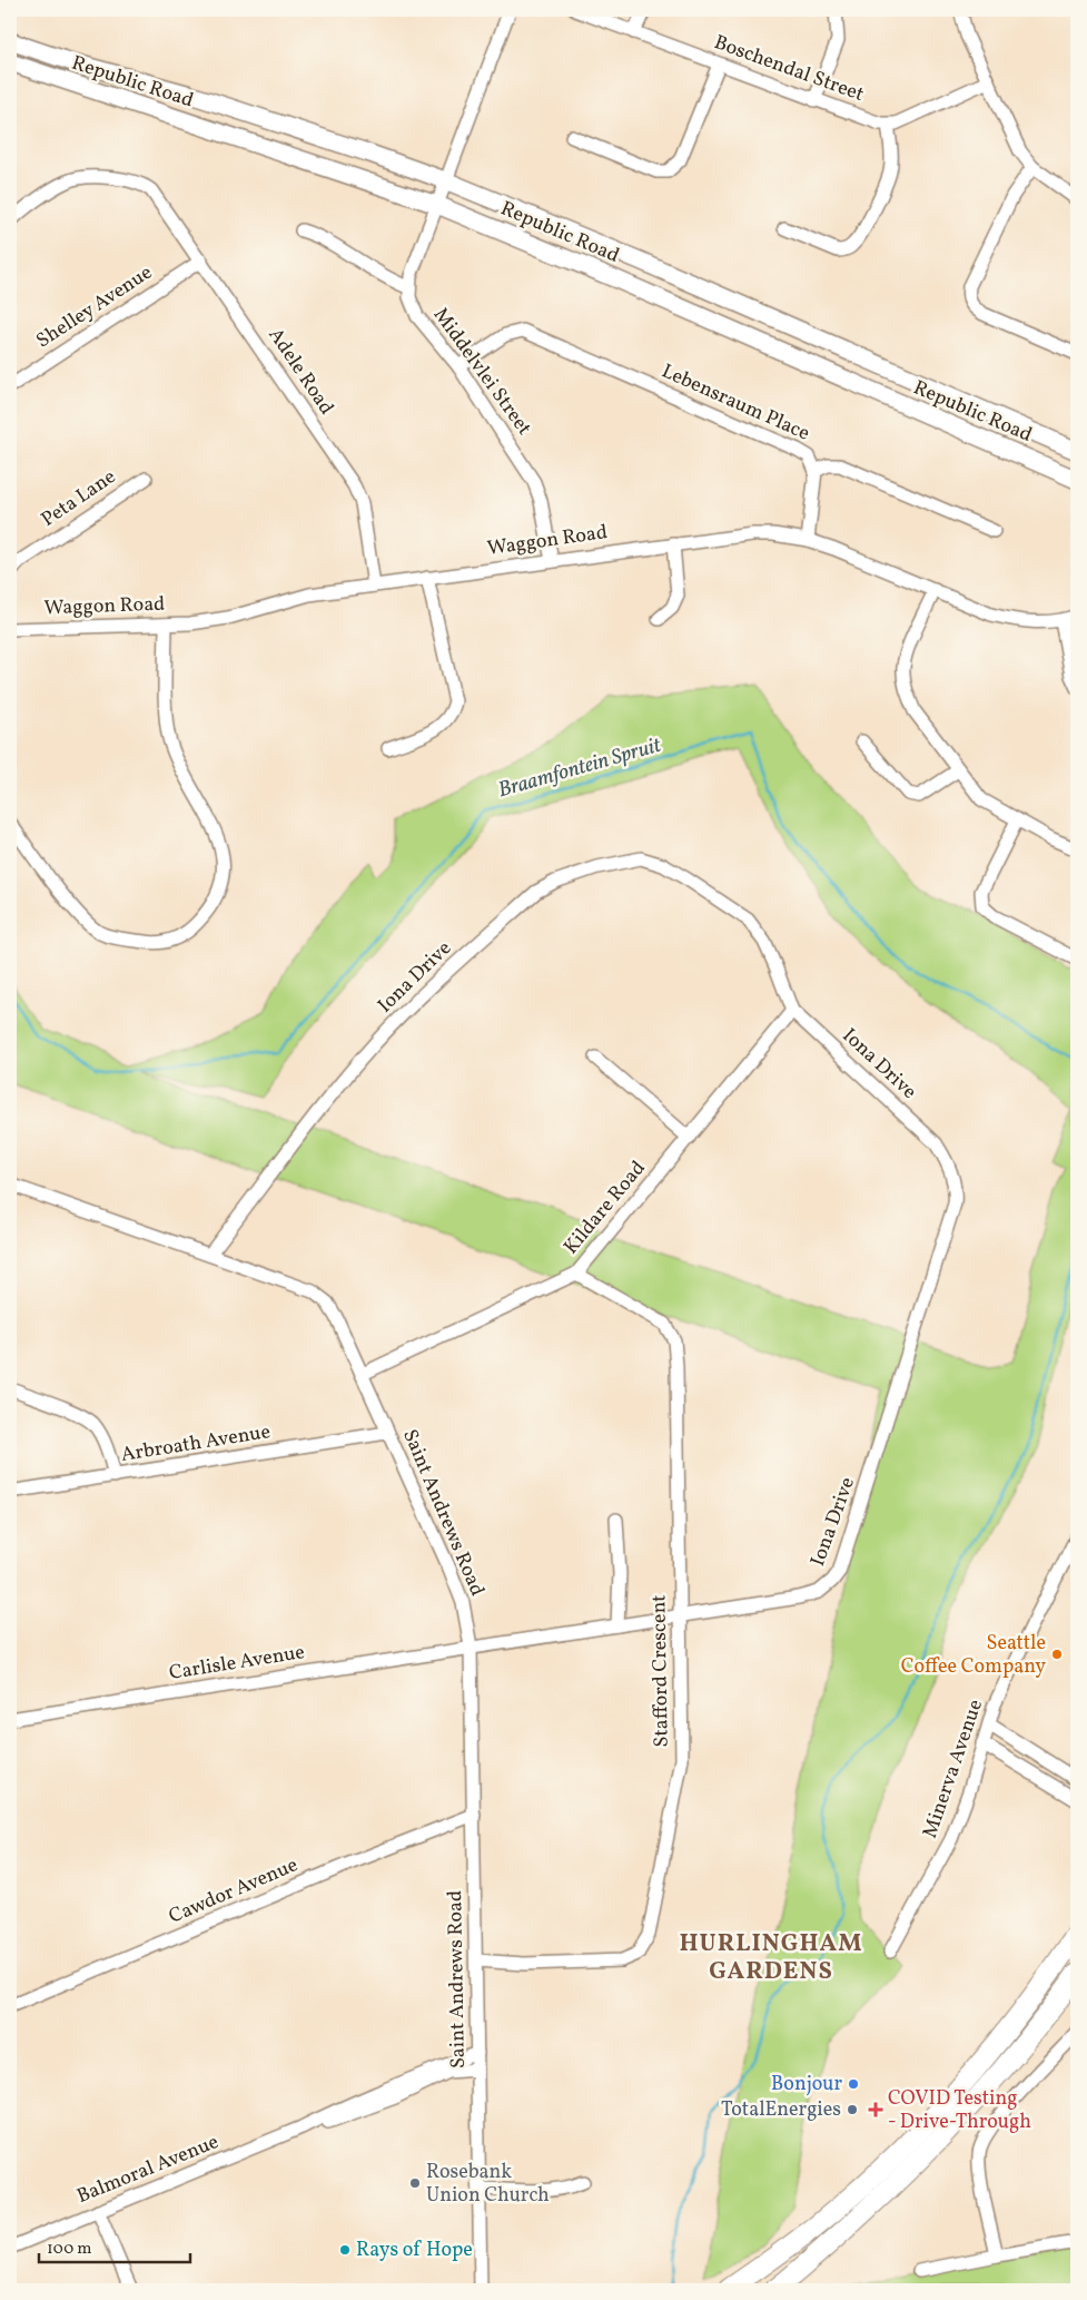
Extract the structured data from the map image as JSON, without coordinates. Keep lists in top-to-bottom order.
{
  "streets": {
    "main road": ["Republic Road"],
    "street": [
      "Boschendal Street",
      "Shelley Avenue",
      "Adele Road",
      "Middelvlei Street",
      "Lebensraum Place",
      "Peta Lane",
      "Waggon Road",
      "Iona Drive",
      "Kildare Road",
      "Arbroath Avenue",
      "Saint Andrews Road",
      "Carlisle Avenue",
      "Stafford Crescent",
      "Minerva Avenue",
      "Cawdor Avenue",
      "Balmoral Avenue"
    ]
  },
  "crossings": [
    ["Shelley Avenue", "Adele Road"],
    ["Adele Road", "Waggon Road"],
    ["Middelvlei Street", "Lebensraum Place"],
    ["Middelvlei Street", "Waggon Road"],
    ["Iona Drive", "Kildare Road"],
    ["Iona Drive", "Saint Andrews Road"],
    ["Iona Drive", "Carlisle Avenue"],
    ["Iona Drive", "Stafford Crescent"],
    ["Kildare Road", "Saint Andrews Road"],
    ["Kildare Road", "Stafford Crescent"],
    ["Arbroath Avenue", "Saint Andrews Road"],
    ["Saint Andrews Road", "Carlisle Avenue"],
    ["Saint Andrews Road", "Stafford Crescent"],
    ["Saint Andrews Road", "Cawdor Avenue"],
    ["Saint Andrews Road", "Balmoral Avenue"]
  ],
  "districts": ["HURLINGHAM GARDENS"],
  "water": ["Braamfontein Spruit"],
  "places": {
    "other": [
      "Seattle Coffee Company",
      "Bonjour",
      "TotalEnergies",
      "Rosebank Union Church",
      "Rays of Hope"
    ],
    "health": ["COVID Testing - Drive-Through"]
  },
  "scale_bar": "100 m"
}
